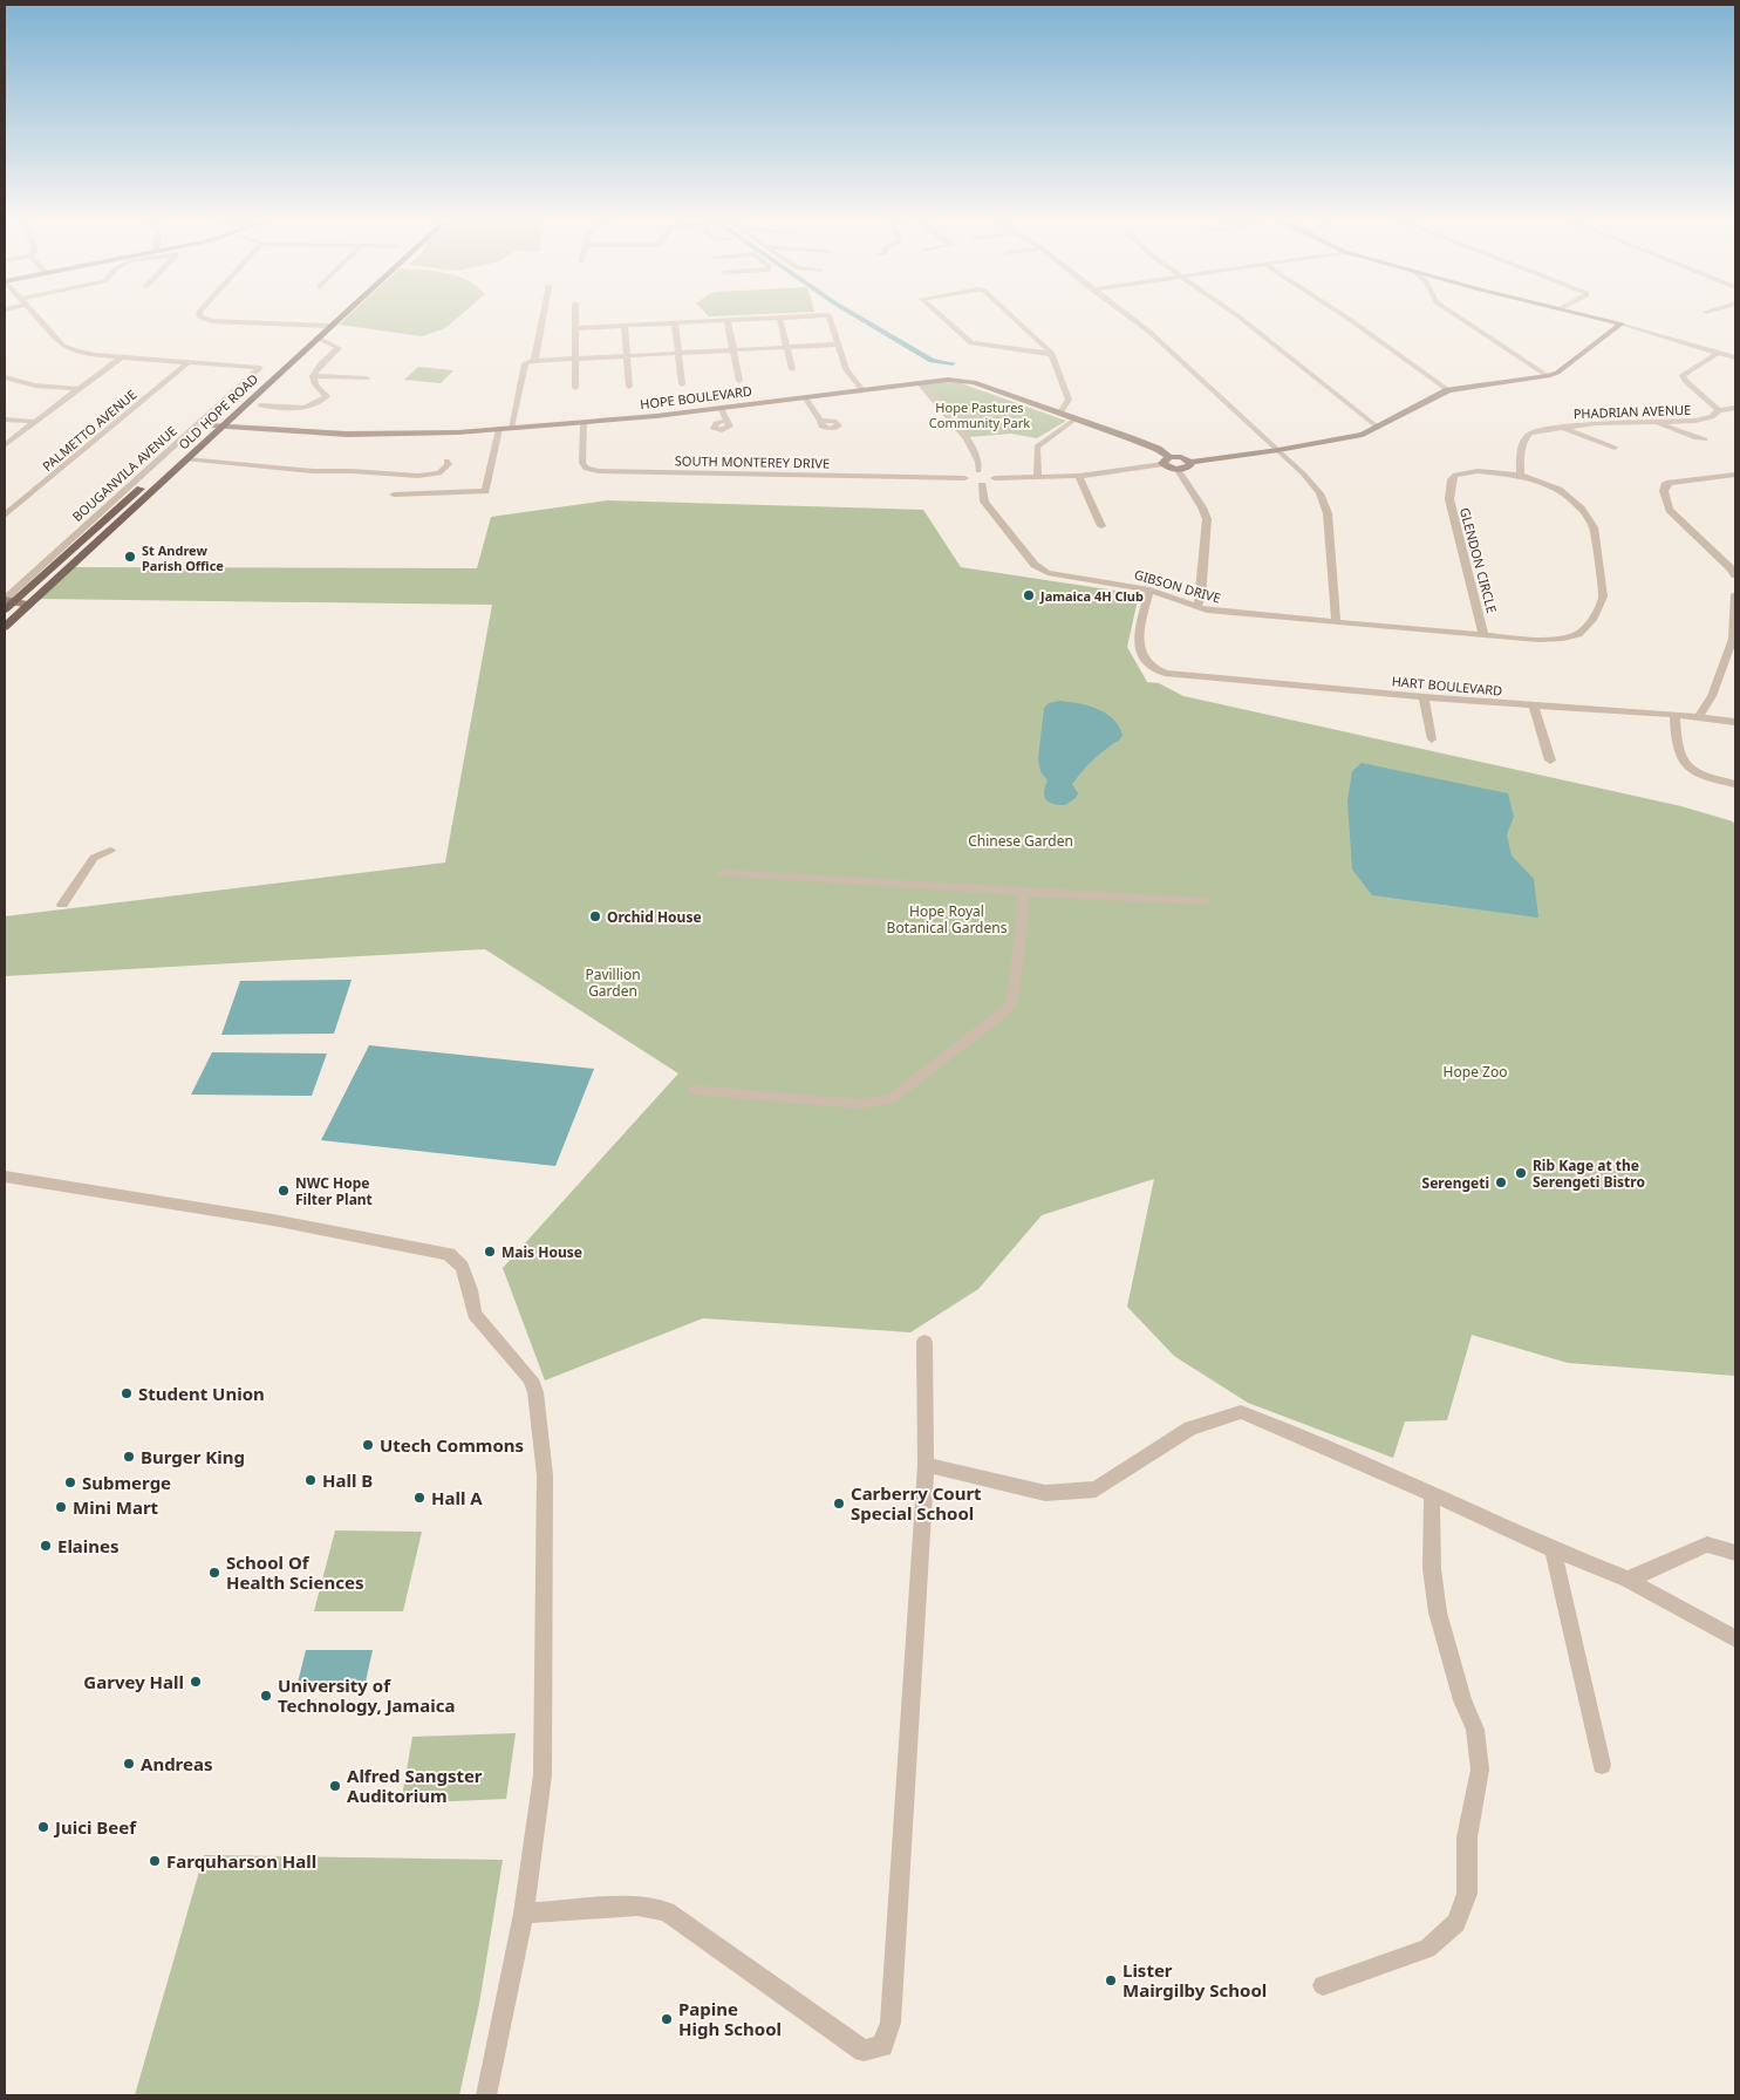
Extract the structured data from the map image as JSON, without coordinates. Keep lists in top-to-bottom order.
{
  "streets": {
    "main road": ["OLD HOPE ROAD"],
    "street": [
      "HOPE BOULEVARD",
      "PHADRIAN AVENUE",
      "PALMETTO AVENUE",
      "SOUTH MONTEREY DRIVE",
      "BOUGANVILA AVENUE",
      "GLENDON CIRCLE",
      "GIBSON DRIVE",
      "HART BOULEVARD"
    ]
  },
  "crossings": [
    ["HOPE BOULEVARD", "OLD HOPE ROAD"],
    ["HOPE BOULEVARD", "SOUTH MONTEREY DRIVE"],
    ["OLD HOPE ROAD", "BOUGANVILA AVENUE"],
    ["PHADRIAN AVENUE", "GLENDON CIRCLE"],
    ["PHADRIAN AVENUE", "GIBSON DRIVE"],
    ["PALMETTO AVENUE", "BOUGANVILA AVENUE"],
    ["GLENDON CIRCLE", "GIBSON DRIVE"],
    ["GIBSON DRIVE", "HART BOULEVARD"]
  ],
  "parks": [
    "Hope Pastures Community Park",
    "Chinese Garden",
    "Hope Royal Botanical Gardens",
    "Pavillion Garden",
    "Hope Zoo"
  ],
  "places": [
    "St Andrew Parish Office",
    "Jamaica 4H Club",
    "Orchid House",
    "Rib Kage at the Serengeti Bistro",
    "Serengeti",
    "NWC Hope Filter Plant",
    "Mais House",
    "Student Union",
    "Utech Commons",
    "Burger King",
    "Hall B",
    "Submerge",
    "Hall A",
    "Carberry Court Special School",
    "Mini Mart",
    "Elaines",
    "School Of Health Sciences",
    "Garvey Hall",
    "University of Technology, Jamaica",
    "Andreas",
    "Alfred Sangster Auditorium",
    "Juici Beef",
    "Farquharson Hall",
    "Lister Mairgilby School",
    "Papine High School"
  ]
}
